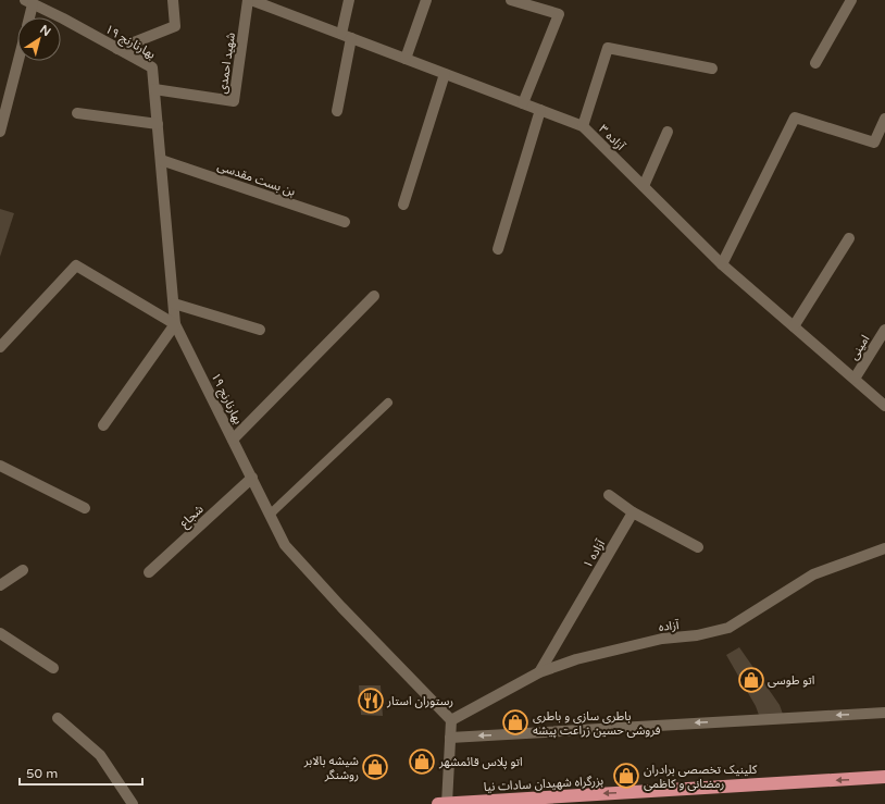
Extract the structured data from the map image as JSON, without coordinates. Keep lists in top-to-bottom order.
{
  "streets": {
    "highway": ["بزرگراه شهیدان سادات نیا"],
    "street": [
      "بهارنارنج ۱۹",
      "شهید احمدی",
      "آزاده ۳",
      "بن بست مقدسی",
      "امینی",
      "شجاع",
      "آزاده ۱",
      "آزاده"
    ]
  },
  "crossings": [
    ["بهارنارنج ۱۹", "شهید احمدی"],
    ["بهارنارنج ۱۹", "بن بست مقدسی"],
    ["بهارنارنج ۱۹", "شجاع"],
    ["بهارنارنج ۱۹", "آزاده"],
    ["شهید احمدی", "آزاده ۳"],
    ["آزاده ۳", "امینی"],
    ["آزاده ۱", "آزاده"]
  ],
  "one_way": ["بزرگراه شهیدان سادات نیا"],
  "places": {
    "shop": [
      "اتو طوسی",
      "باطری سازی و باطری فروشی حسین زراعت پیشه",
      "اتو پلاس قائمشهر",
      "شیشه بالابر روشنگر",
      "کلینیک تخصصی برادران رمضانی و کاظمی"
    ],
    "restaurant": ["رستوران استار"]
  },
  "scale_bar": "50 m",
  "north": "top right"
}
